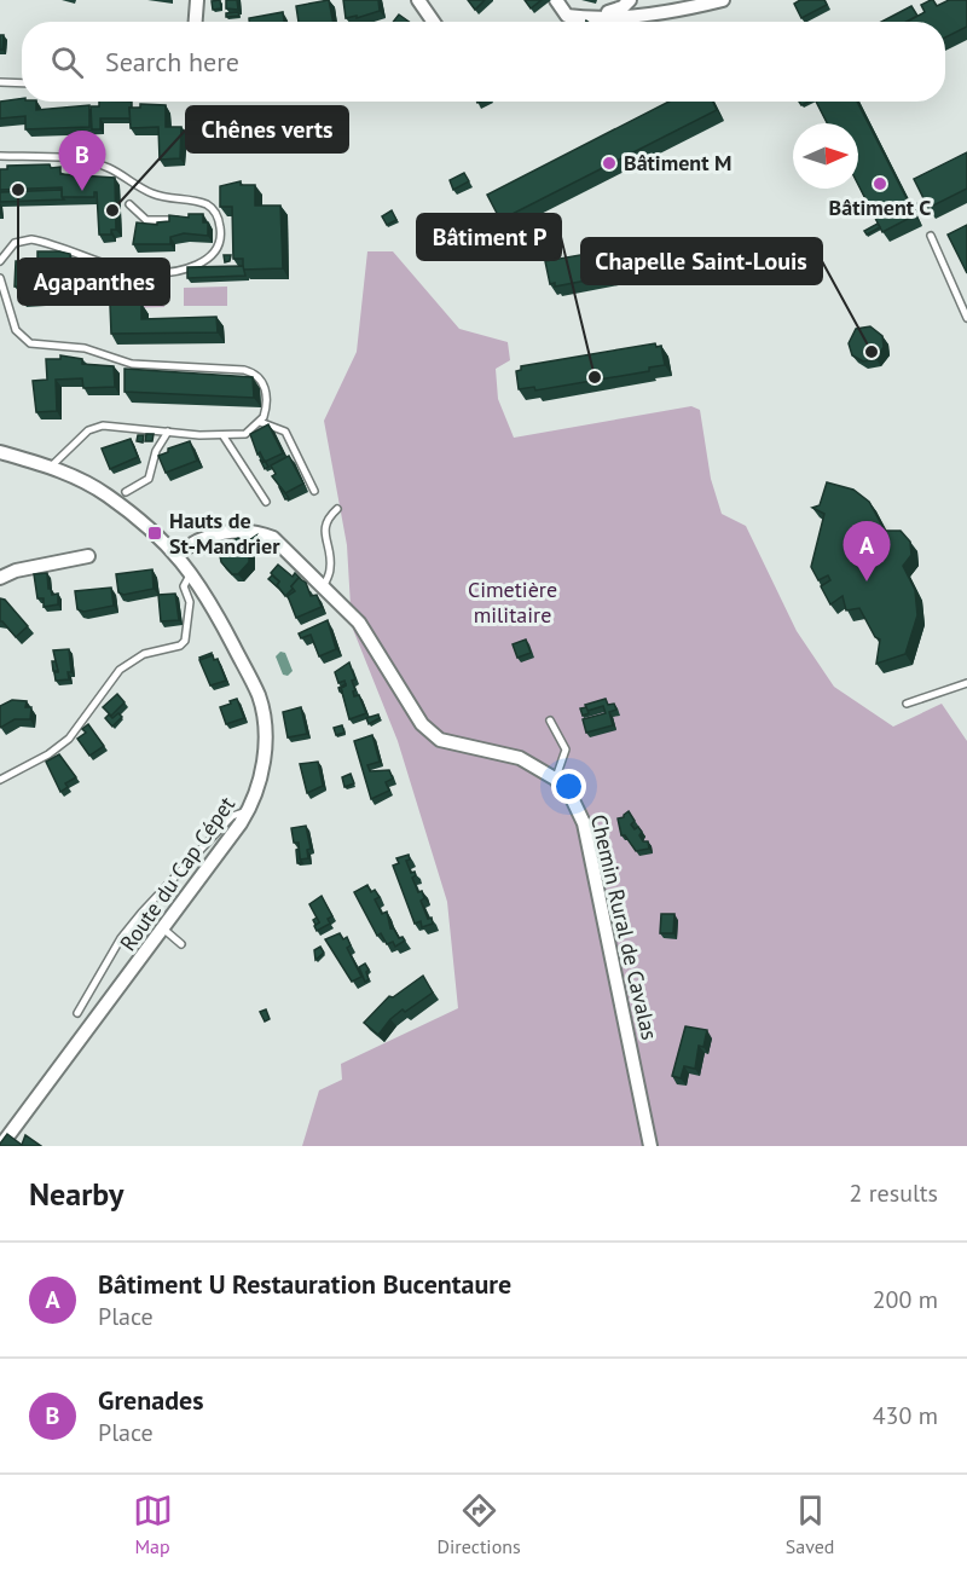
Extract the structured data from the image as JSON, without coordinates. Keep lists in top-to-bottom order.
{
  "streets": {
    "street": ["Route du Cap Cépet", "Chemin Rural de Cavalas"]
  },
  "crossings": [
    ["Route du Cap Cépet", "Chemin Rural de Cavalas"]
  ],
  "parks": ["Cimetière militaire"],
  "places": {
    "other": [
      "Bâtiment M",
      "Bâtiment C",
      "Agapanthes",
      "Chênes verts",
      "Chapelle Saint-Louis",
      "Bâtiment P"
    ],
    "transit": ["Hauts de St-Mandrier"]
  },
  "north": "right",
  "page": {
    "search": "Search here",
    "pins": ["B", "A"],
    "heading": ["Nearby", "2 results"],
    "list": [
      {
        "mark": "A",
        "name": "Bâtiment U Restauration Bucentaure",
        "note": "Place",
        "value": "200 m"
      },
      {
        "mark": "B",
        "name": "Grenades",
        "note": "Place",
        "value": "430 m"
      }
    ],
    "nav": ["Map", "Directions", "Saved"]
  }
}
